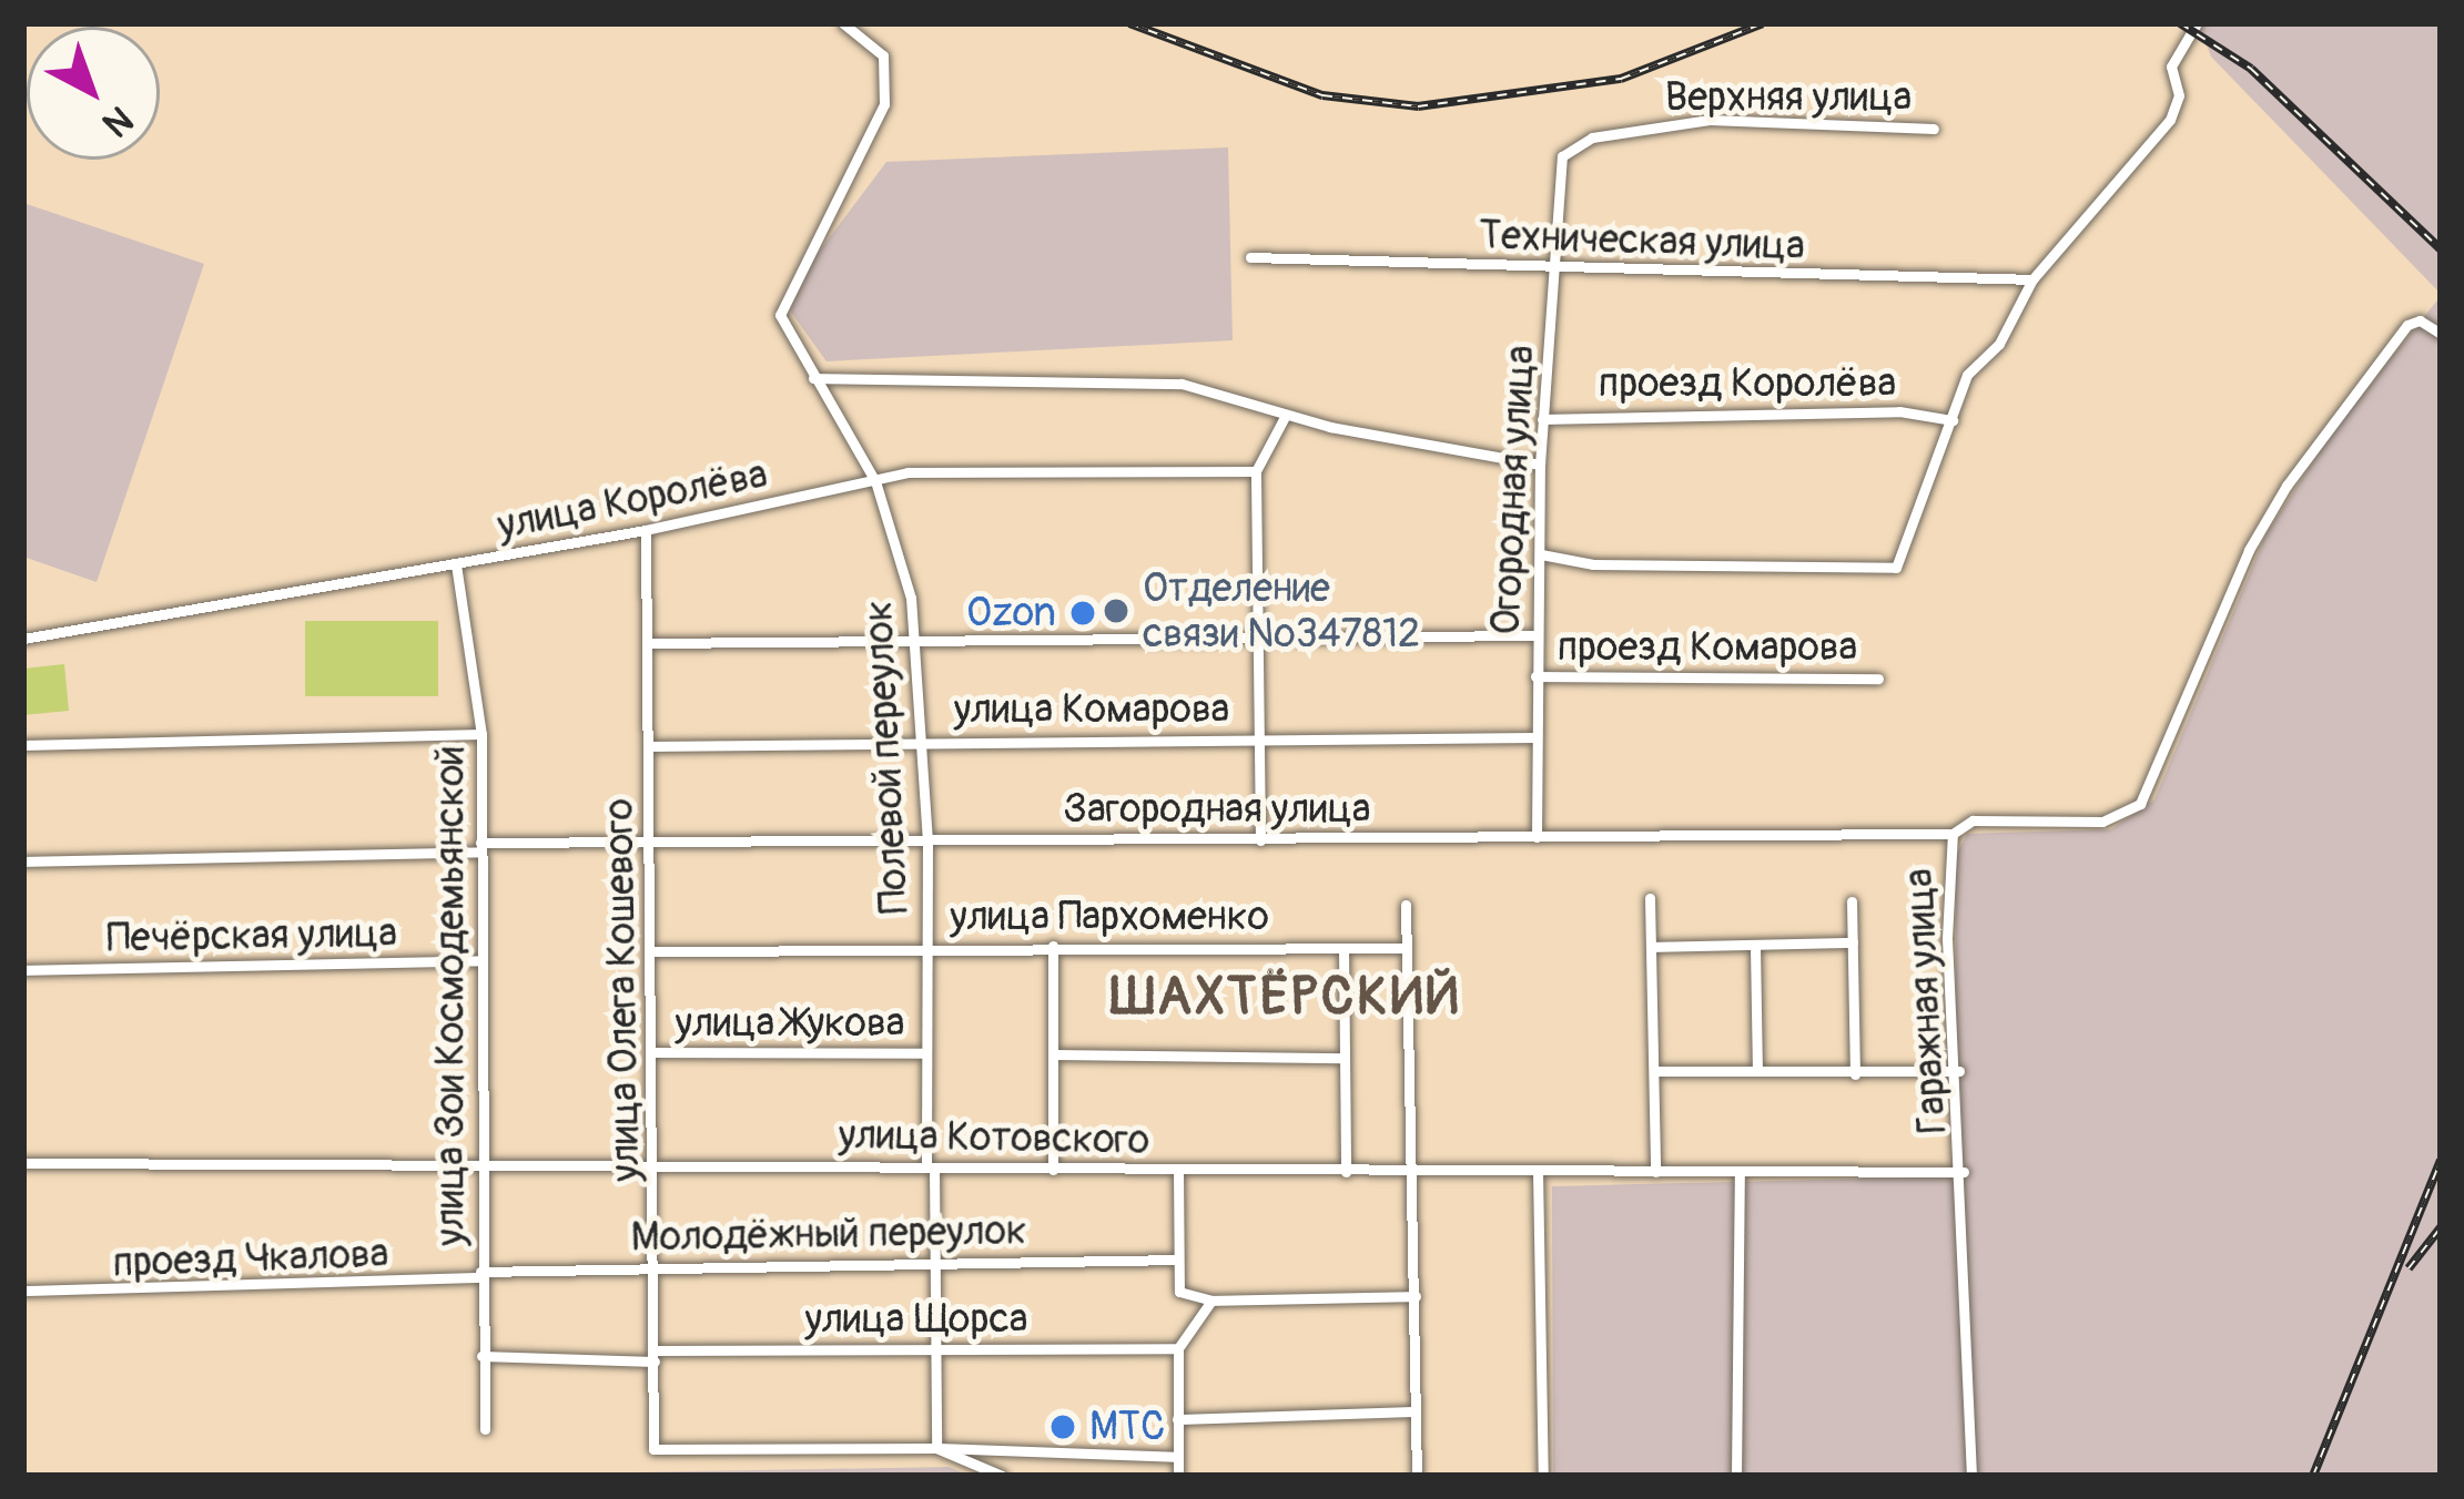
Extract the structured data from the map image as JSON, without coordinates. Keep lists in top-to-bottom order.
{
  "streets": {
    "street": [
      "Верхняя улица",
      "Техническая улица",
      "проезд Королёва",
      "Огородная улица",
      "улица Королёва",
      "проезд Комарова",
      "улица Комарова",
      "Полевой переулок",
      "Загородная улица",
      "улица Пархоменко",
      "Печёрская улица",
      "улица Олега Кошевого",
      "улица Зои Космодемьянской",
      "Гаражная улица",
      "улица Жукова",
      "улица Котовского",
      "Молодёжный переулок",
      "проезд Чкалова",
      "улица Щорса"
    ]
  },
  "crossings": [
    ["Верхняя улица", "Огородная улица"],
    ["Техническая улица", "Огородная улица"],
    ["проезд Королёва", "Огородная улица"],
    ["Огородная улица", "проезд Комарова"],
    ["Огородная улица", "улица Комарова"],
    ["Огородная улица", "Загородная улица"],
    ["улица Королёва", "Полевой переулок"],
    ["улица Королёва", "улица Олега Кошевого"],
    ["улица Королёва", "улица Зои Космодемьянской"],
    ["улица Комарова", "Полевой переулок"],
    ["улица Комарова", "улица Олега Кошевого"],
    ["Полевой переулок", "Загородная улица"],
    ["Полевой переулок", "улица Пархоменко"],
    ["Полевой переулок", "улица Олега Кошевого"],
    ["Полевой переулок", "улица Жукова"],
    ["Полевой переулок", "улица Котовского"],
    ["Полевой переулок", "Молодёжный переулок"],
    ["Полевой переулок", "улица Щорса"],
    ["Загородная улица", "Печёрская улица"],
    ["Загородная улица", "улица Олега Кошевого"],
    ["Загородная улица", "улица Зои Космодемьянской"],
    ["Загородная улица", "Гаражная улица"],
    ["улица Пархоменко", "улица Олега Кошевого"],
    ["Печёрская улица", "улица Зои Космодемьянской"],
    ["улица Олега Кошевого", "улица Жукова"],
    ["улица Олега Кошевого", "улица Котовского"],
    ["улица Олега Кошевого", "Молодёжный переулок"],
    ["улица Олега Кошевого", "улица Щорса"],
    ["улица Зои Космодемьянской", "улица Котовского"],
    ["улица Зои Космодемьянской", "Молодёжный переулок"],
    ["улица Зои Космодемьянской", "проезд Чкалова"],
    ["улица Зои Космодемьянской", "улица Щорса"],
    ["Гаражная улица", "улица Котовского"],
    ["Молодёжный переулок", "проезд Чкалова"]
  ],
  "districts": ["ШАХТЁРСКИЙ"],
  "places": ["Отделение связи №347812", "Ozon", "МТС"],
  "north": "bottom right"
}
